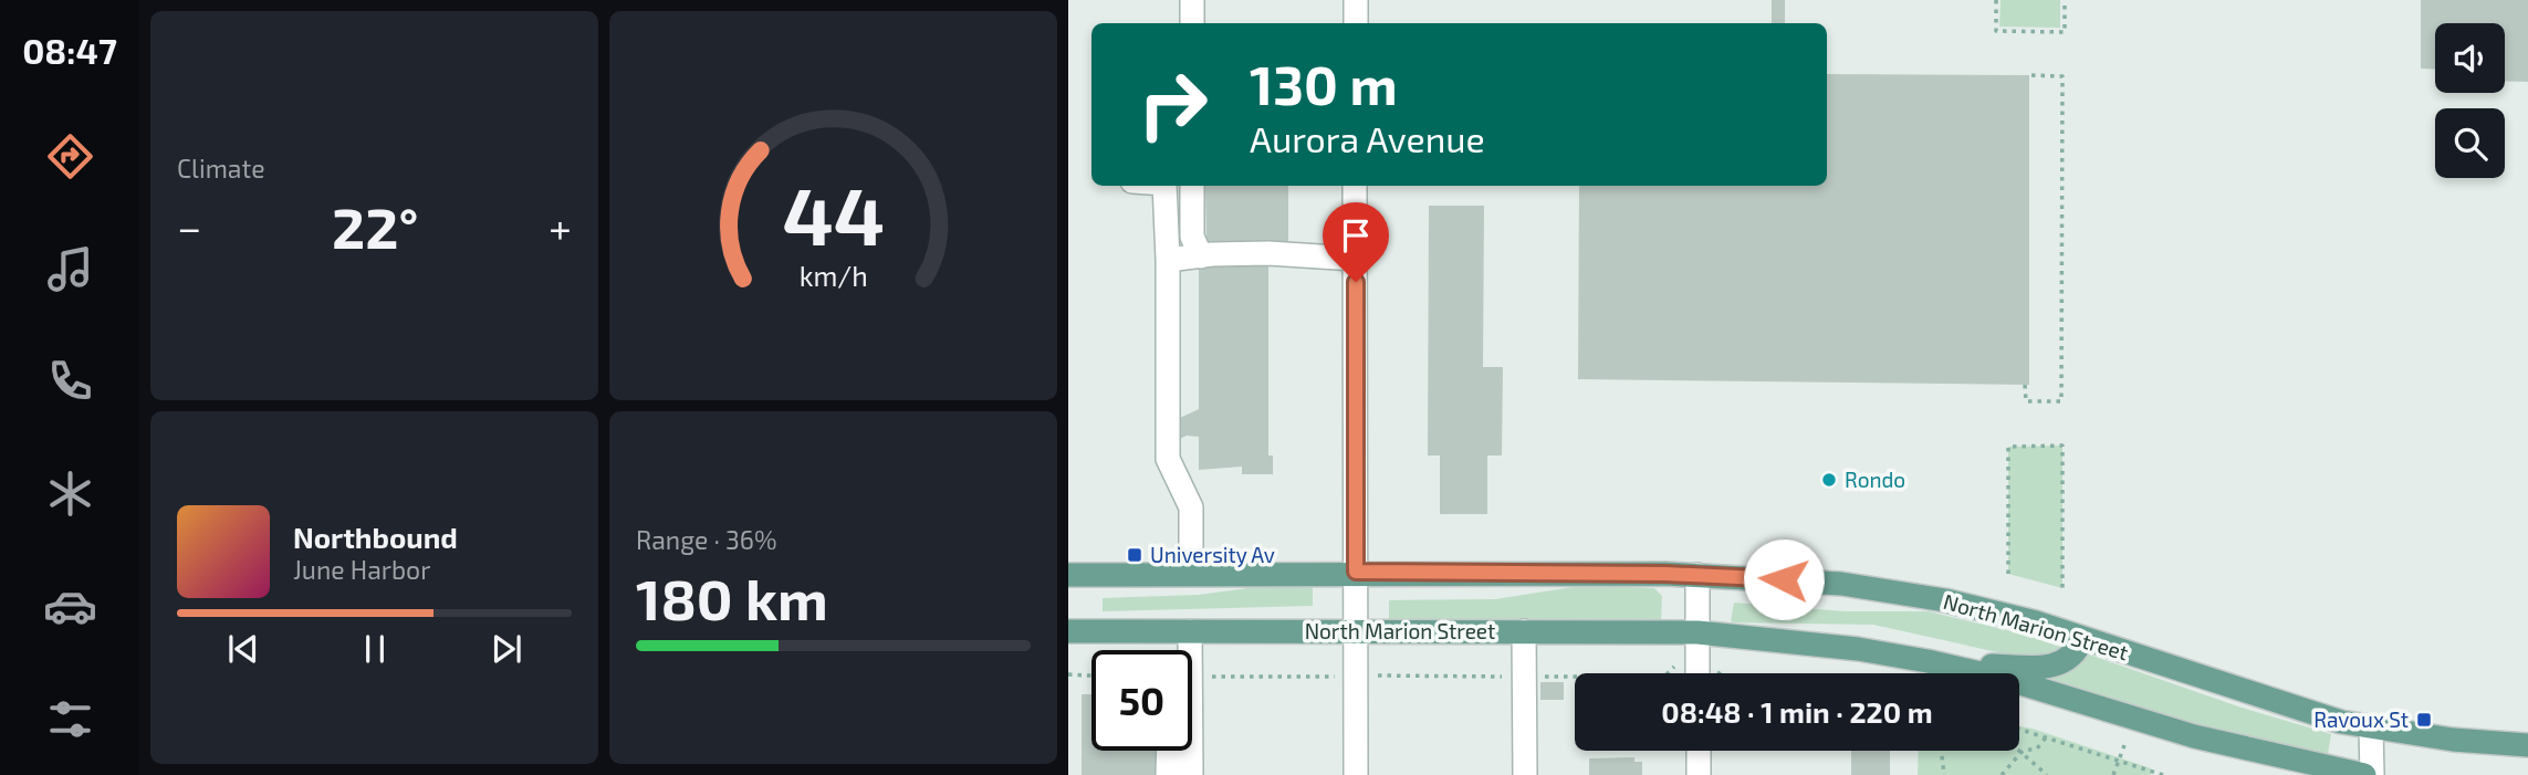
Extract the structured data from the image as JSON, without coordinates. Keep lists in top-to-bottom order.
{
  "streets": {
    "main road": ["North Marion Street"]
  },
  "places": {
    "other": ["Rondo"],
    "transit": ["University Av", "Ravoux St"]
  },
  "page": {
    "tabs": "08:47",
    "tile": [
      "Climate",
      ["Range · 36%", "180 km"]
    ],
    "turn": ["130 m", "Aurora Avenue"],
    "heat": ["−", "22°", "+"],
    "song": ["Northbound", "June Harbor"],
    "limit": "50",
    "trip": "08:48 · 1 min · 220 m",
    "gauge": ["44", "km/h"]
  }
}
